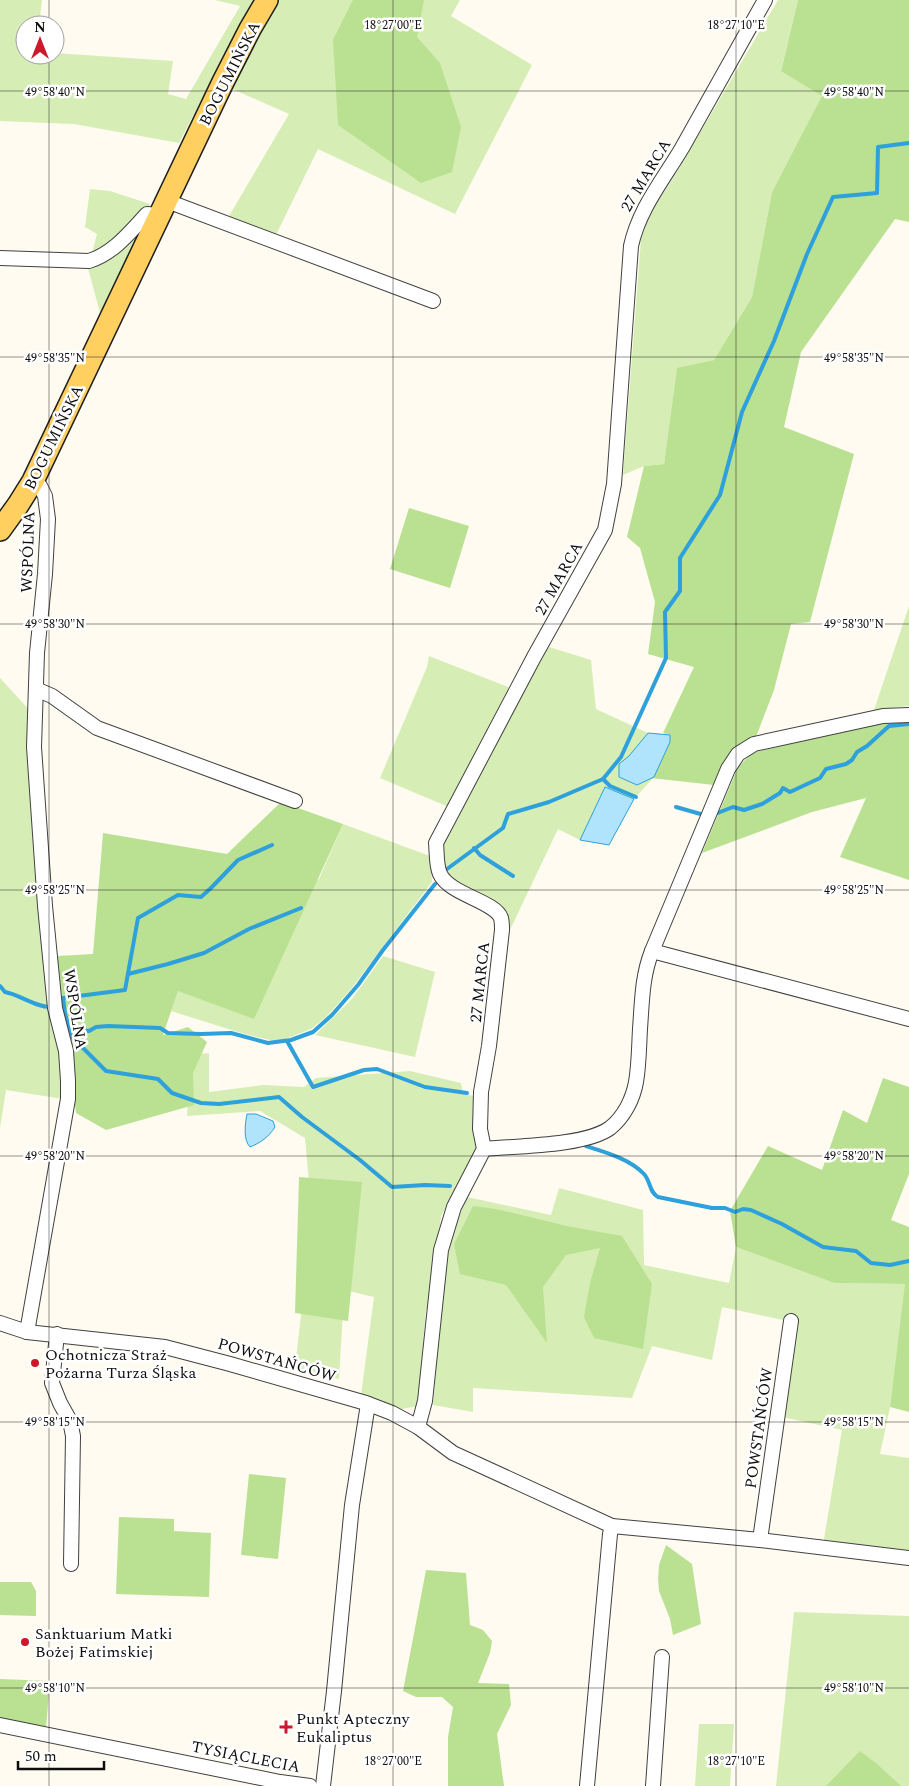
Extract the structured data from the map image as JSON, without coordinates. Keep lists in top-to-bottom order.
{
  "streets": {
    "main road": ["BOGUMIŃSKA"],
    "street": [
      "27 MARCA",
      "WSPÓLNA",
      "POWSTAŃCÓW",
      "TYSIĄCLECIA"
    ]
  },
  "crossings": [
    ["BOGUMIŃSKA", "WSPÓLNA"],
    ["WSPÓLNA", "POWSTAŃCÓW"],
    ["POWSTAŃCÓW", "TYSIĄCLECIA"]
  ],
  "places": {
    "other": ["Ochotnicza Straż Pożarna Turza Śląska", "Sanktuarium Matki Bożej Fatimskiej"],
    "health": ["Punkt Apteczny Eukaliptus"]
  },
  "scale_bar": "50 m",
  "north": "top",
  "coordinates": [
    "18°27'00\"E",
    "18°27'10\"E",
    "49°58'40\"N",
    "49°58'35\"N",
    "49°58'30\"N",
    "49°58'25\"N",
    "49°58'20\"N",
    "49°58'15\"N",
    "49°58'10\"N"
  ]
}
